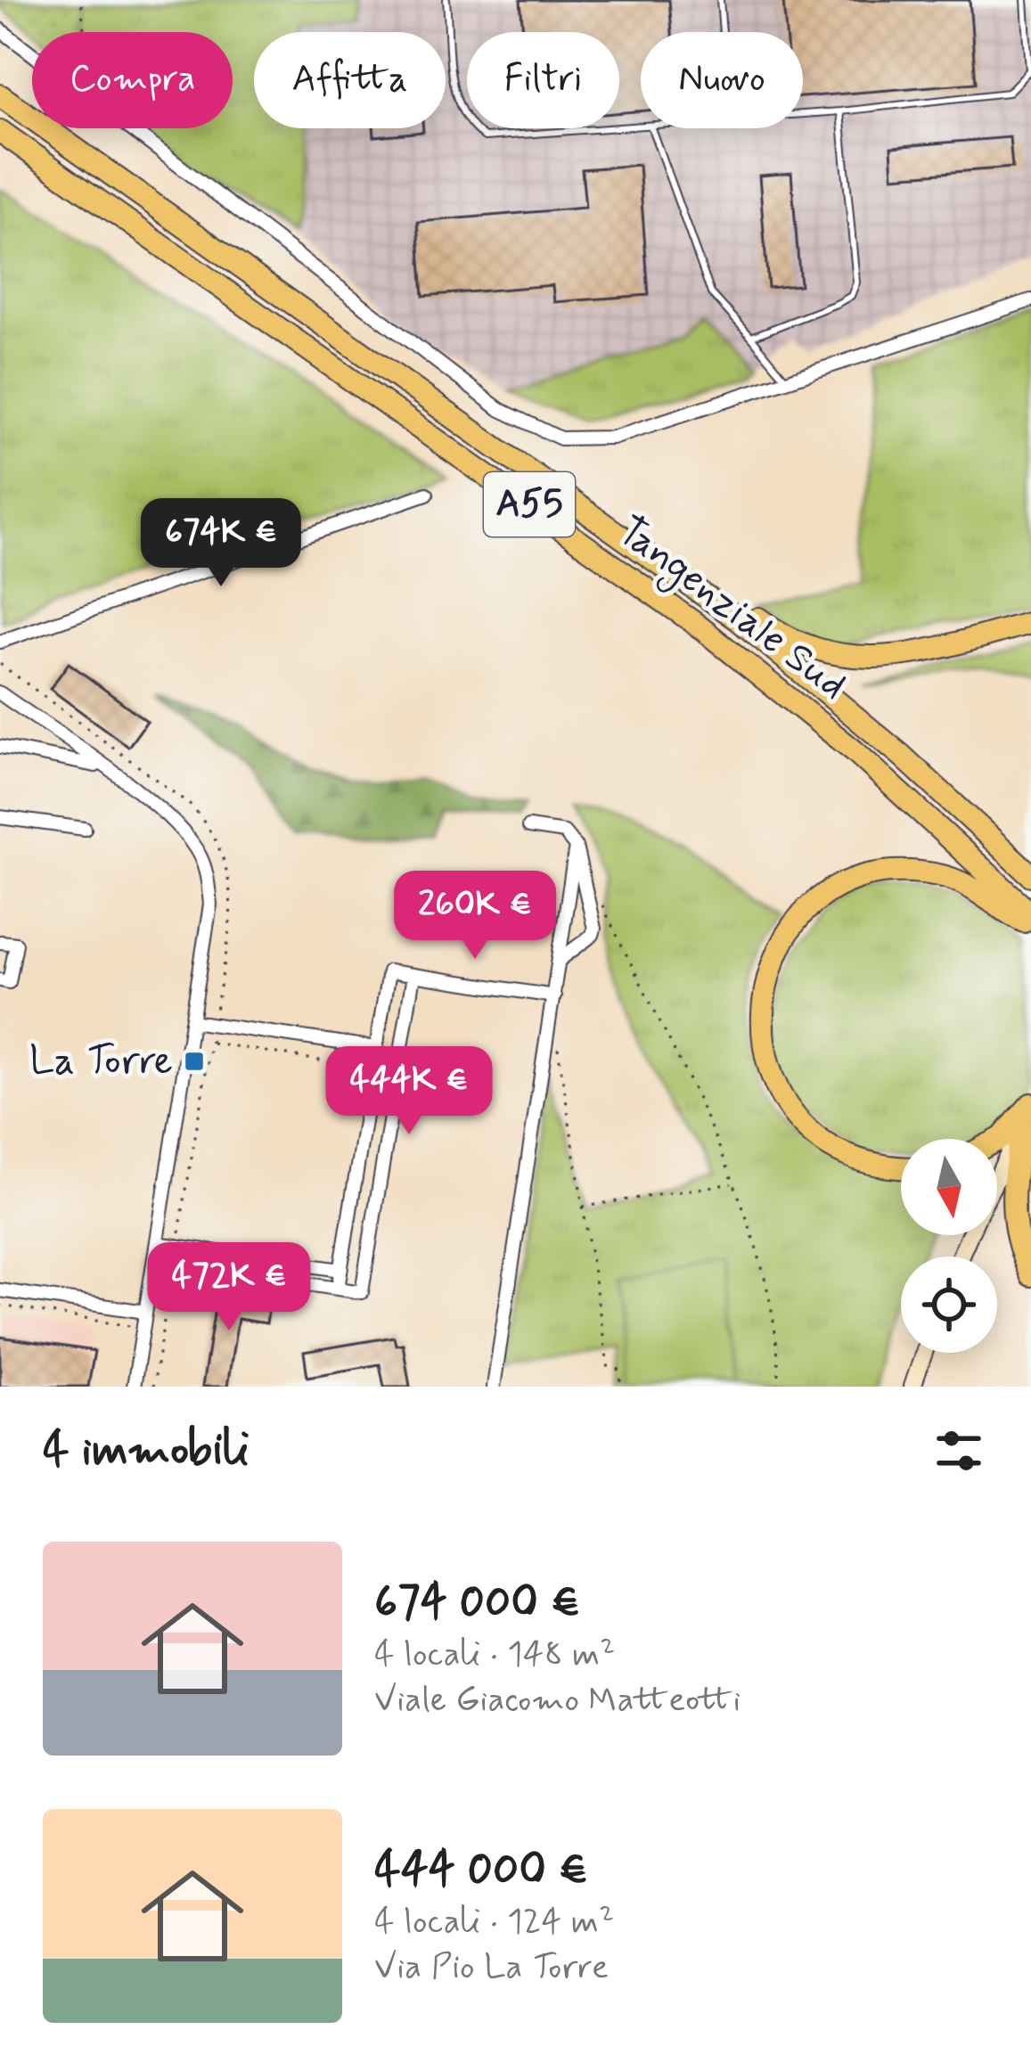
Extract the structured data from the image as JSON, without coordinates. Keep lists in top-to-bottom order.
{
  "streets": {
    "highway": ["A55", "Tangenziale Sud"]
  },
  "places": {
    "transit": ["La Torre"]
  },
  "north": "bottom",
  "page": {
    "chip": [
      "Compra",
      "Affitta",
      "Filtri",
      "Nuovo"
    ],
    "price": [
      "674K €",
      "260K €",
      "444K €",
      "472K €"
    ],
    "heading": "4 immobili",
    "list": [
      {
        "name": "674 000 €",
        "note": "4 locali · 148 m² · Viale Giacomo Matteotti"
      },
      {
        "name": "444 000 €",
        "note": "4 locali · 124 m² · Via Pio La Torre"
      }
    ]
  }
}
